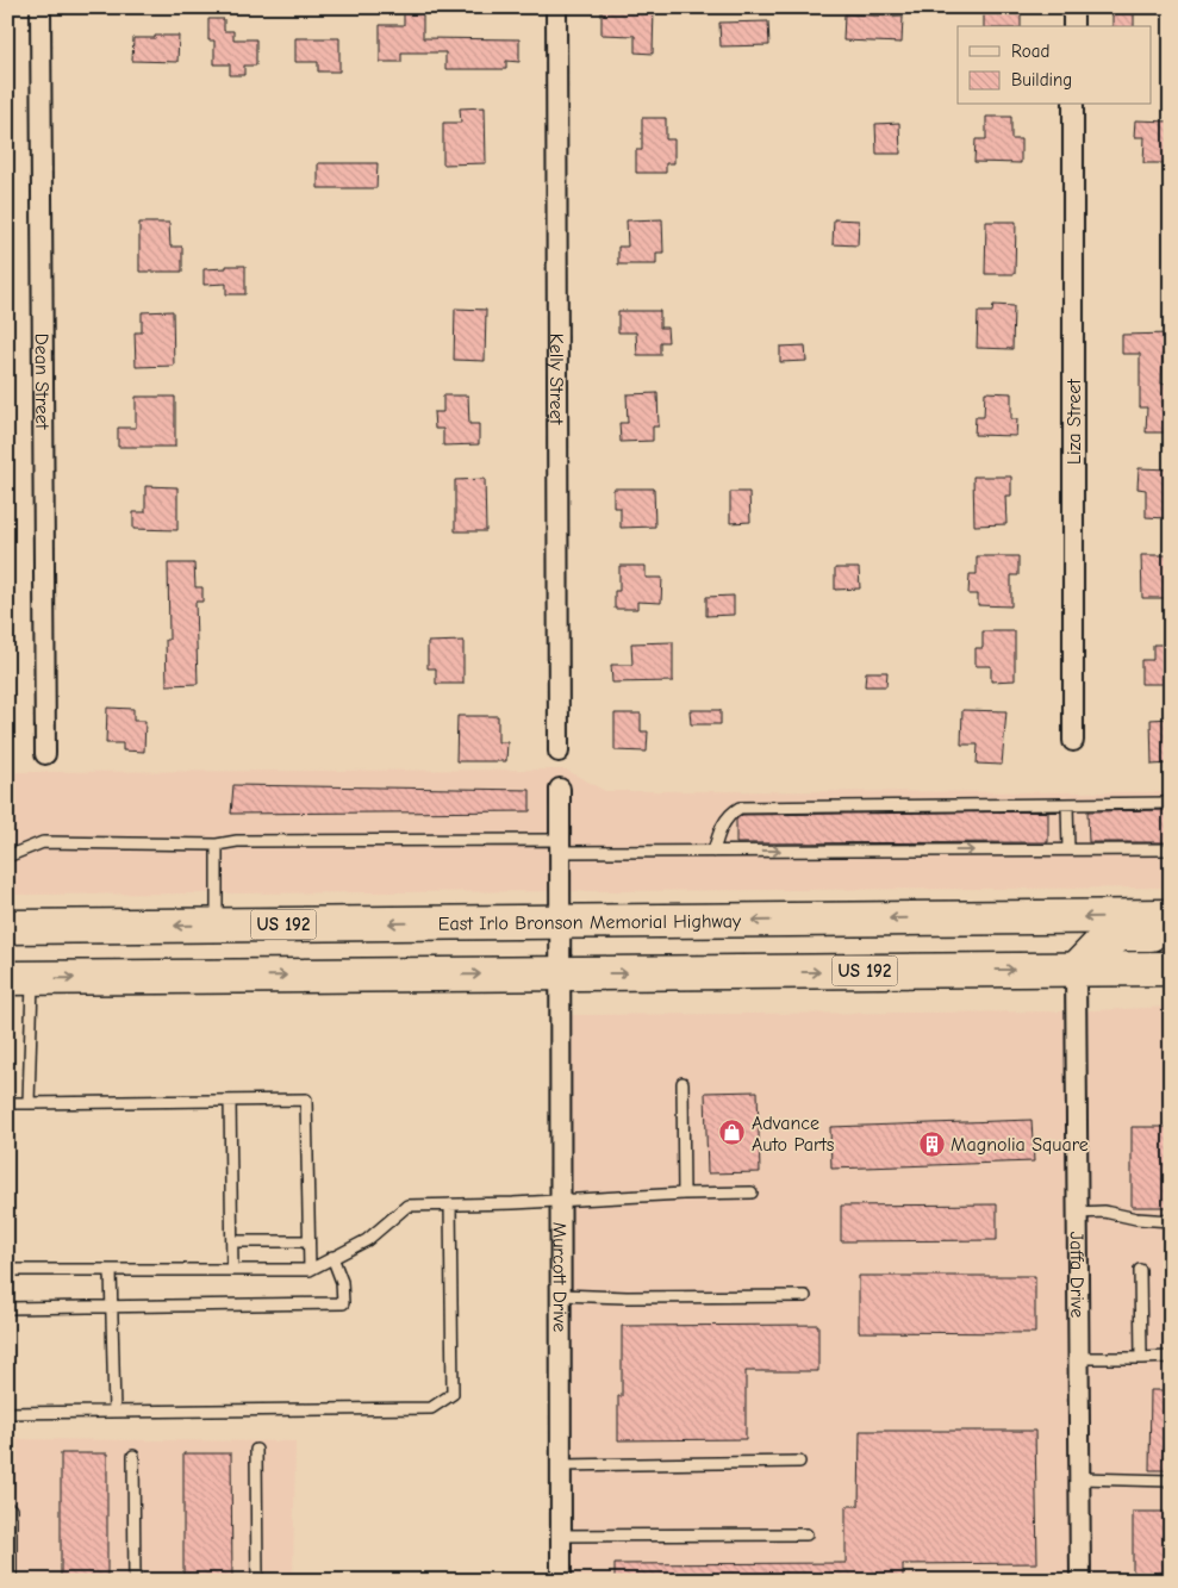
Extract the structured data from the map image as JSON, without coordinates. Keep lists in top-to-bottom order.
{
  "streets": {
    "highway": ["East Irlo Bronson Memorial Highway", "US 192"],
    "street": [
      "Dean Street",
      "Kelly Street",
      "Liza Street",
      "Jaffa Drive",
      "Murcott Drive"
    ]
  },
  "crossings": [
    ["US 192", "Jaffa Drive"],
    ["US 192", "Murcott Drive"]
  ],
  "places": {
    "shop": ["Advance Auto Parts"],
    "building": ["Magnolia Square"]
  },
  "legend": ["Road", "Building"]
}
